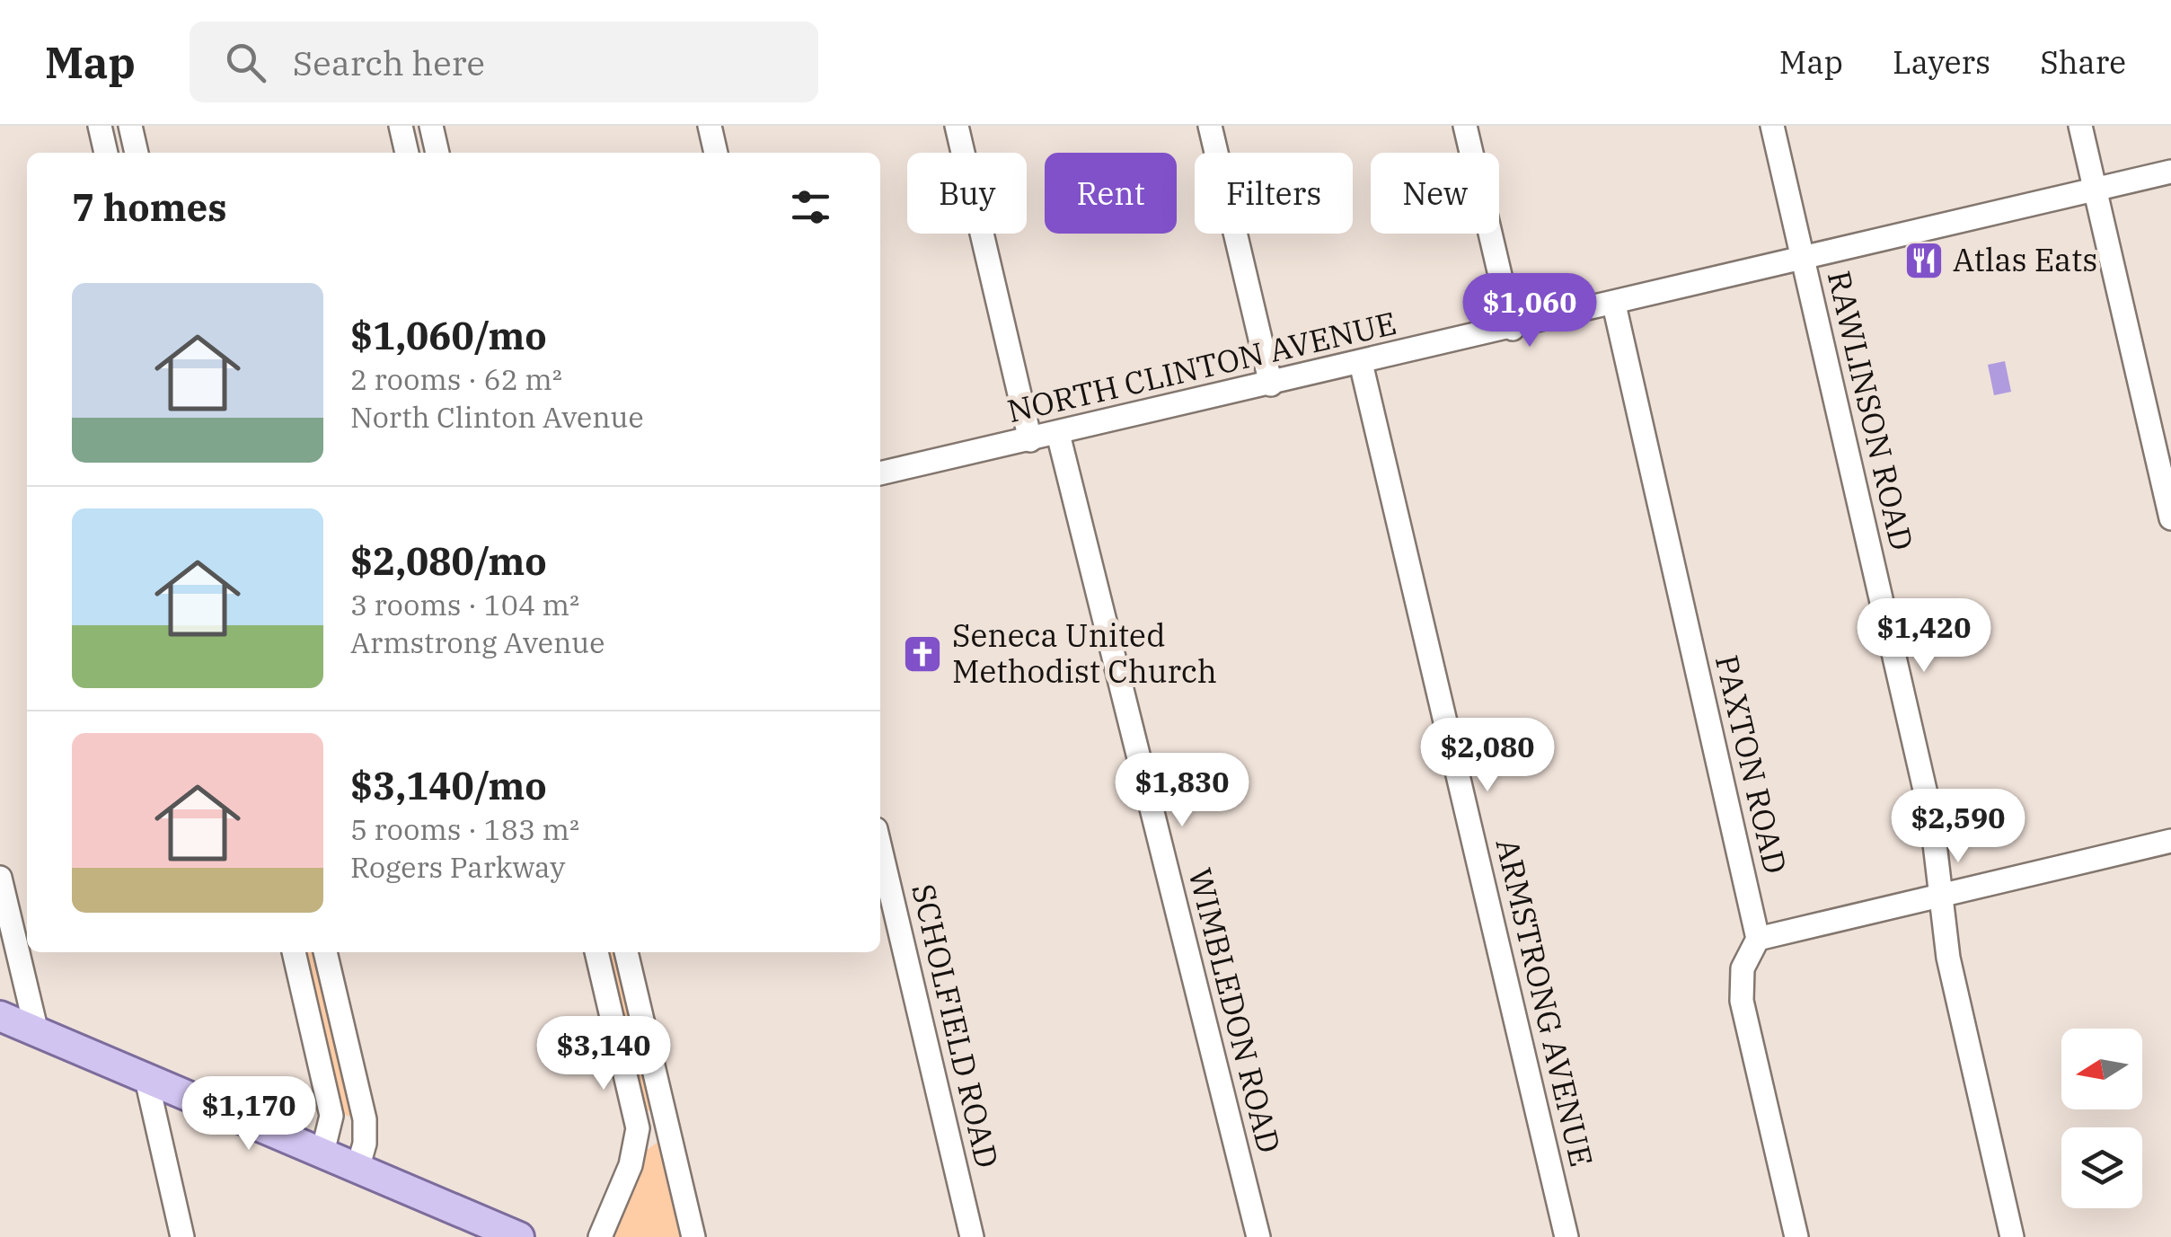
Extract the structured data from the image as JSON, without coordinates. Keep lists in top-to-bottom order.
{
  "streets": {
    "street": [
      "NORTH CLINTON AVENUE",
      "RAWLINSON ROAD",
      "PAXTON ROAD",
      "ARMSTRONG AVENUE",
      "WIMBLEDON ROAD",
      "SCHOLFIELD ROAD"
    ]
  },
  "crossings": [
    ["NORTH CLINTON AVENUE", "RAWLINSON ROAD"],
    ["NORTH CLINTON AVENUE", "PAXTON ROAD"],
    ["NORTH CLINTON AVENUE", "ARMSTRONG AVENUE"],
    ["NORTH CLINTON AVENUE", "WIMBLEDON ROAD"]
  ],
  "places": {
    "restaurant": ["Atlas Eats"],
    "church": ["Seneca United Methodist Church"]
  },
  "north": "left",
  "page": {
    "header": "Map",
    "search": "Search here",
    "nav": ["Map", "Layers", "Share"],
    "chip": [
      "Buy",
      "Rent",
      "Filters",
      "New"
    ],
    "heading": "7 homes",
    "list": [
      {
        "name": "$1,060/mo",
        "note": "2 rooms · 62 m² · North Clinton Avenue"
      },
      {
        "name": "$2,080/mo",
        "note": "3 rooms · 104 m² · Armstrong Avenue"
      },
      {
        "name": "$3,140/mo",
        "note": "5 rooms · 183 m² · Rogers Parkway"
      }
    ],
    "price": [
      "$1,060",
      "$1,420",
      "$2,080",
      "$1,830",
      "$2,590",
      "$3,140",
      "$1,170"
    ]
  }
}
